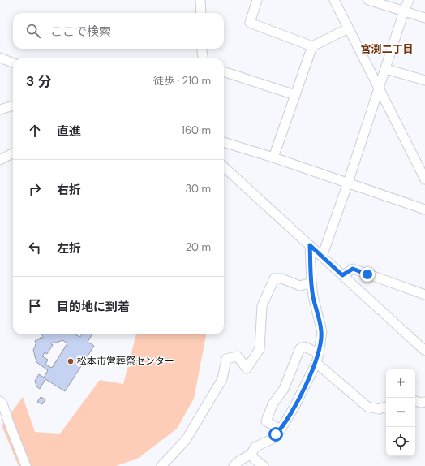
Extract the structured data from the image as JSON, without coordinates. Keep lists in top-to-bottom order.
{
  "districts": ["宮渕二丁目"],
  "places": ["松本市営葬祭センター"],
  "page": {
    "search": "ここで検索",
    "heading": ["3 分", "徒歩 · 210 m"],
    "list": [
      ["直進", "160 m"],
      ["右折", "30 m"],
      ["左折", "20 m"],
      "目的地に到着"
    ],
    "map_buttons": ["+", "−"]
  }
}
